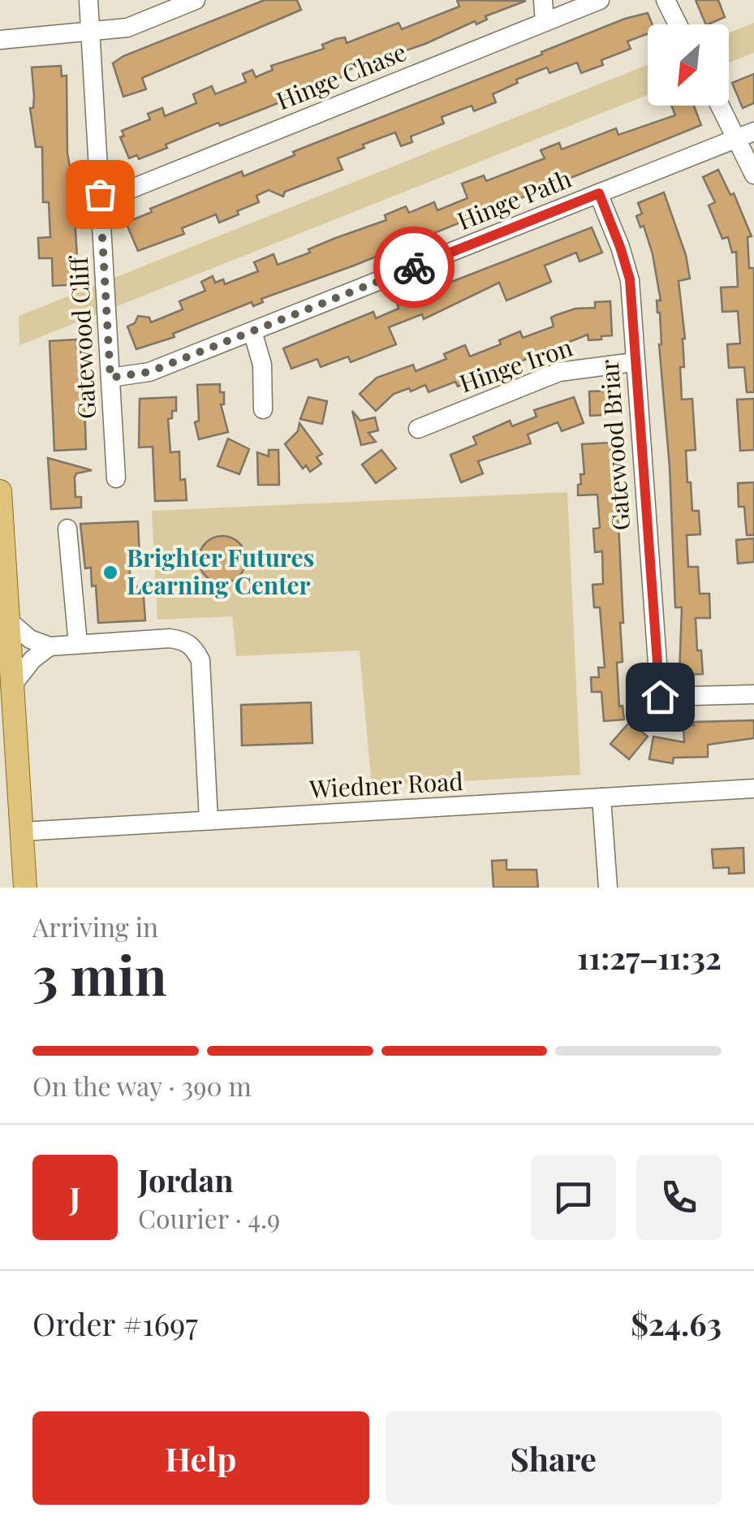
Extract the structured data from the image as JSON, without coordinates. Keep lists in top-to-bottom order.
{
  "streets": {
    "street": [
      "Hinge Chase",
      "Hinge Path",
      "Gatewood Cliff",
      "Hinge Iron",
      "Gatewood Briar",
      "Wiedner Road"
    ]
  },
  "crossings": [
    ["Hinge Chase", "Gatewood Cliff"],
    ["Hinge Path", "Gatewood Cliff"],
    ["Hinge Path", "Gatewood Briar"],
    ["Hinge Iron", "Gatewood Briar"]
  ],
  "places": ["Brighter Futures Learning Center"],
  "north": "bottom left",
  "page": {
    "heading": ["3 min", "Arriving in", "11:27–11:32"],
    "panel": [
      "Jordan",
      "Courier · 4.9",
      "Order #1697",
      "$24.63"
    ],
    "bar": "On the way · 390 m",
    "round": "J",
    "buttons": ["Help", "Share"]
  }
}
